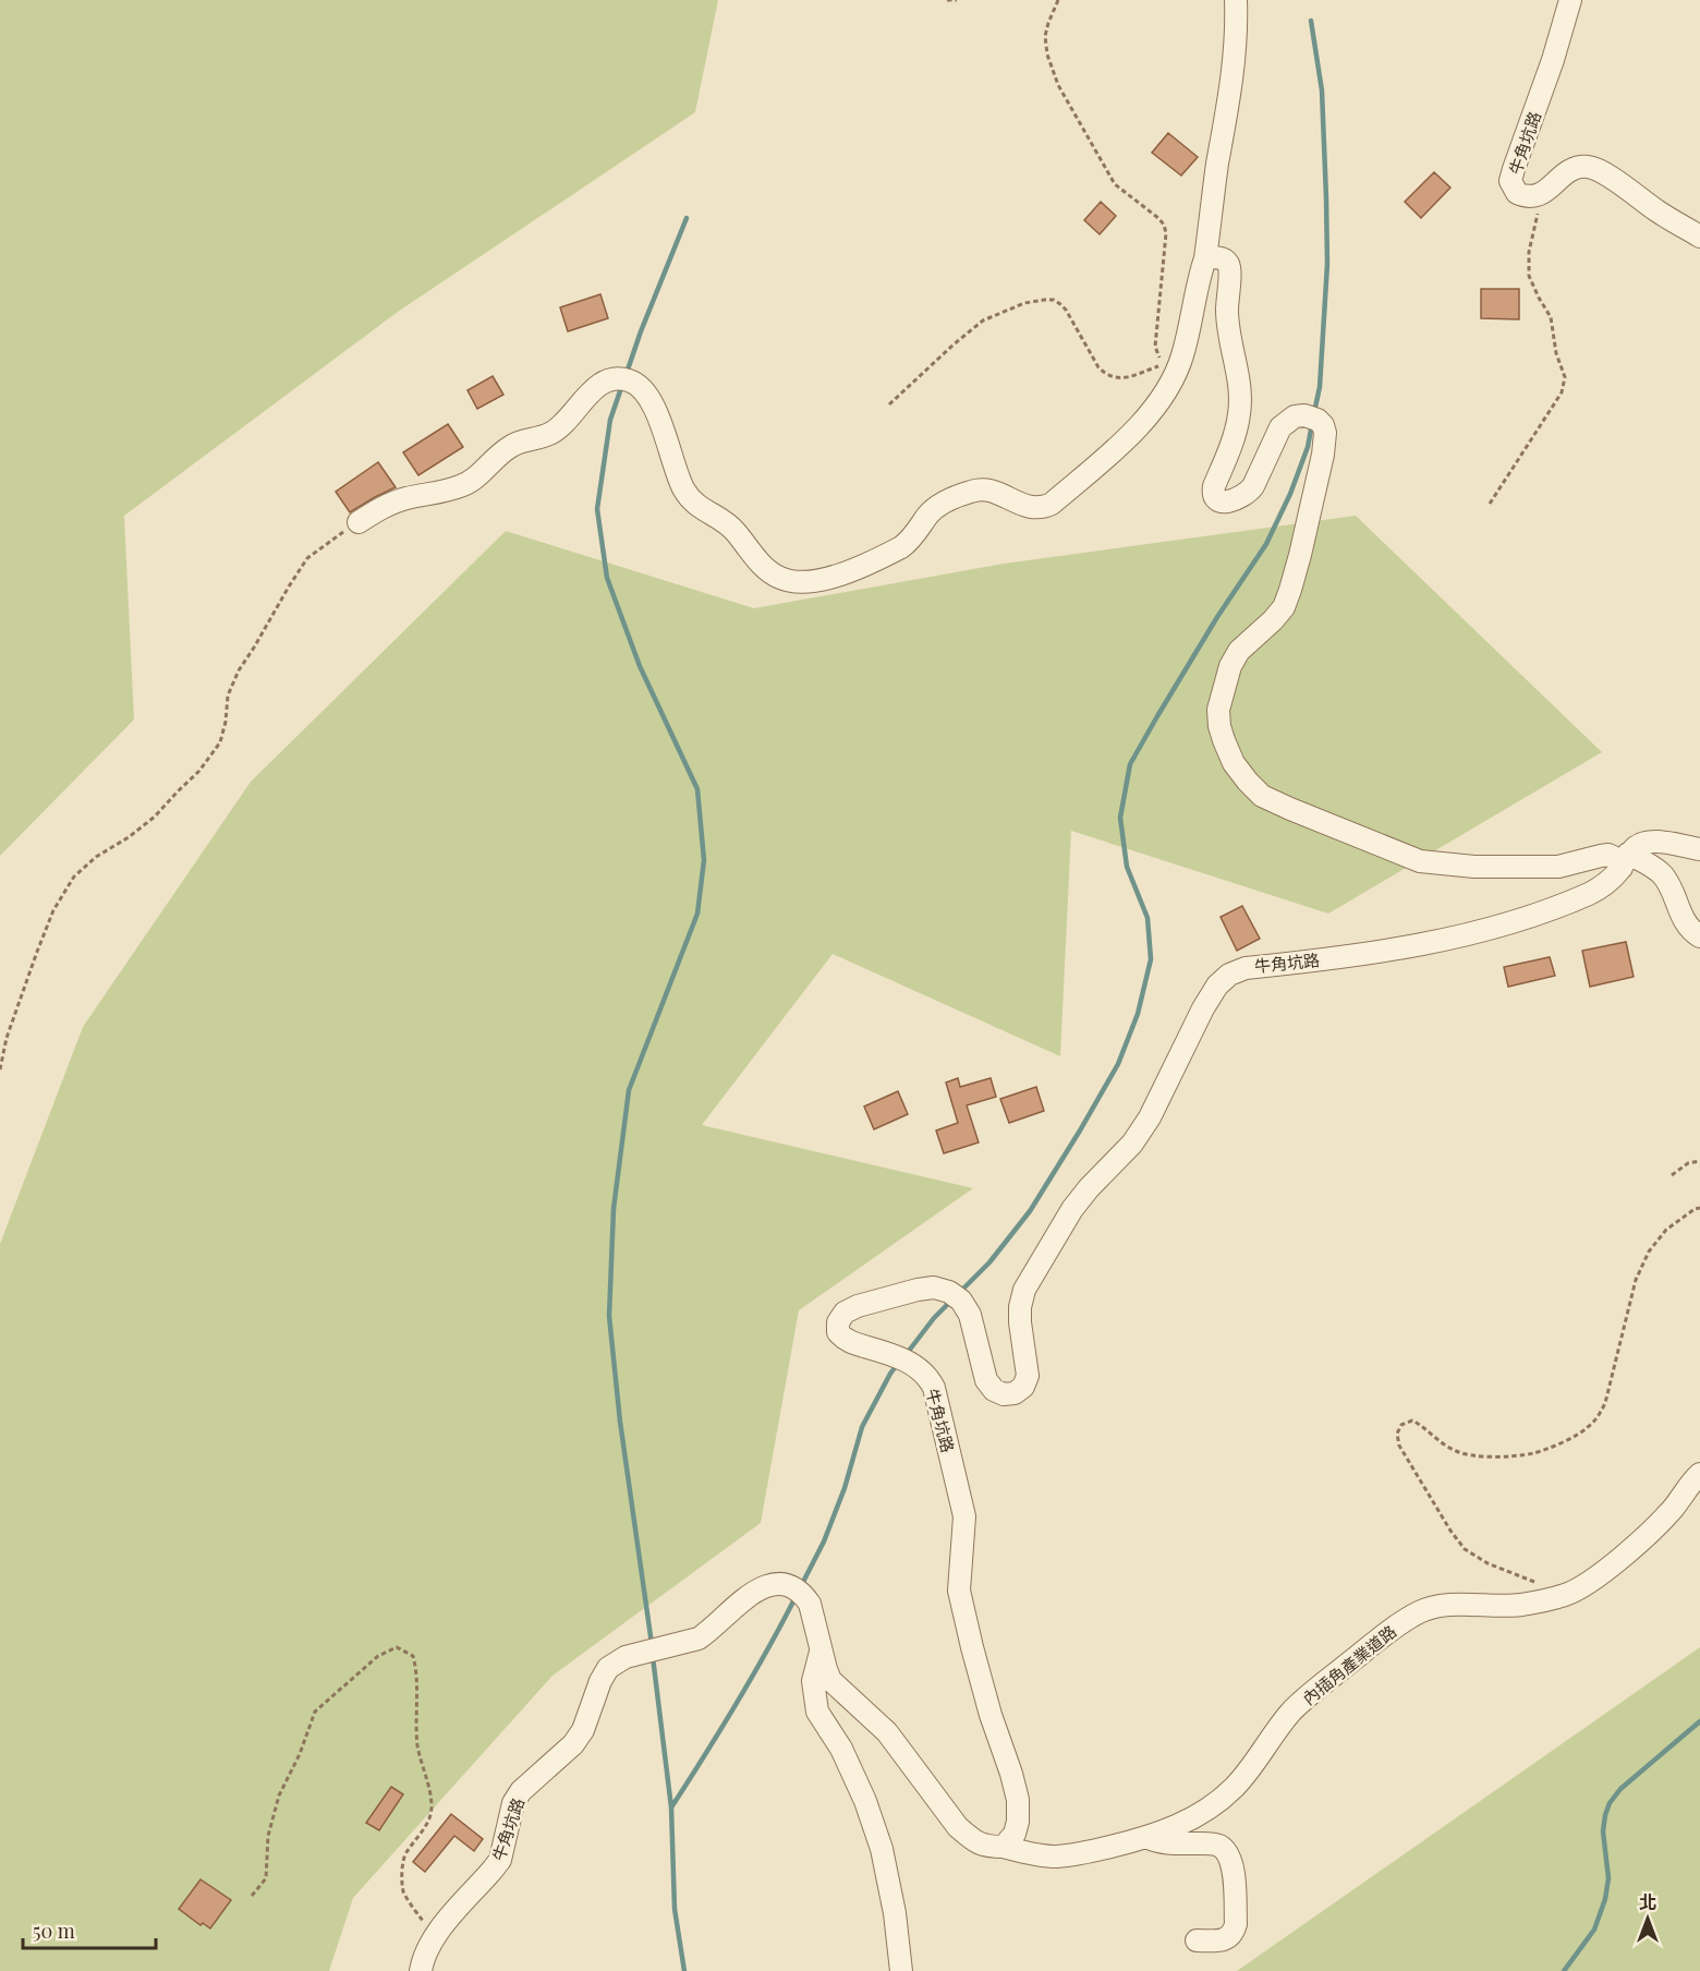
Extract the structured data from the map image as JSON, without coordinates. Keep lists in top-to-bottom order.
{
  "streets": {
    "street": ["牛角坑路", "內插角產業道路"]
  },
  "crossings": [
    ["牛角坑路", "內插角產業道路"]
  ],
  "scale_bar": "50 m",
  "north": "top"
}
